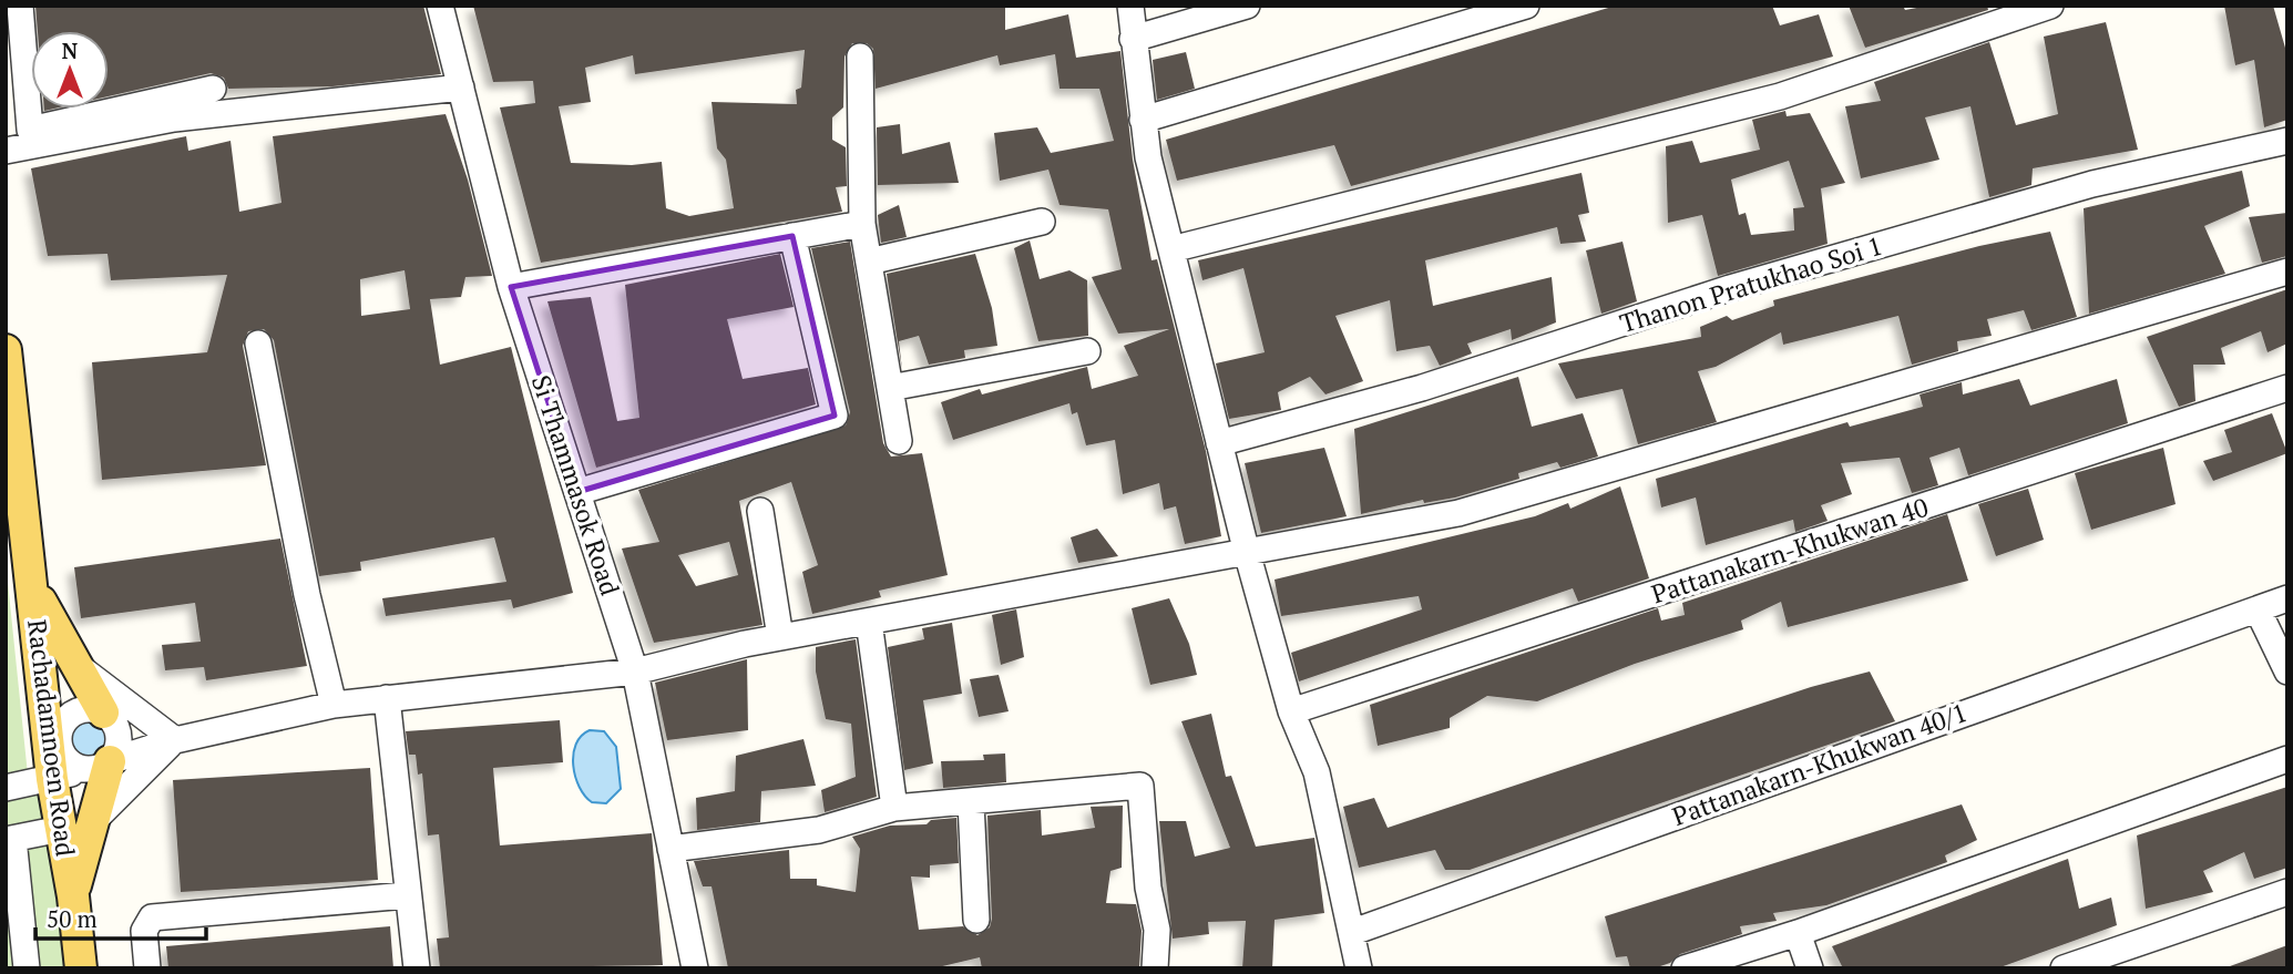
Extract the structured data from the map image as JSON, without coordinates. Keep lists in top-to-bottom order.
{
  "streets": {
    "main road": ["Rachadamnoen Road"],
    "street": [
      "Thanon Pratukhao Soi 1",
      "Si Thammasok Road",
      "Pattanakarn-Khukwan 40",
      "Pattanakarn-Khukwan 40/1"
    ]
  },
  "scale_bar": "50 m",
  "north": "top"
}
